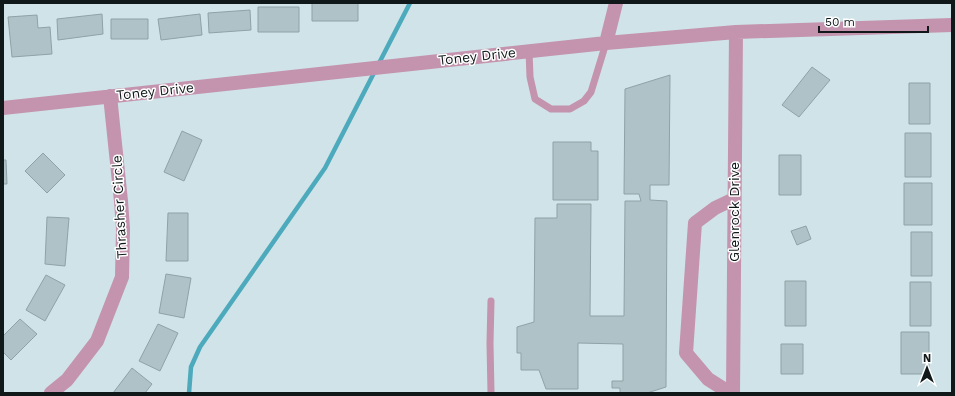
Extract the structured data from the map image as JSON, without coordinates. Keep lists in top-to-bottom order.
{
  "streets": {
    "street": ["Toney Drive", "Thrasher Circle", "Glenrock Drive"]
  },
  "crossings": [
    ["Toney Drive", "Thrasher Circle"],
    ["Toney Drive", "Glenrock Drive"]
  ],
  "scale_bar": "50 m",
  "north": "top"
}
